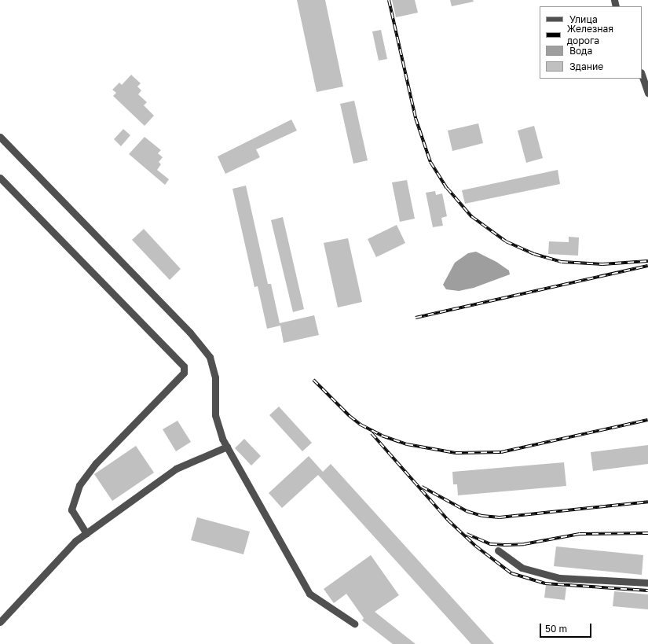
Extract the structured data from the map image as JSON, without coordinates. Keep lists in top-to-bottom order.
{
  "legend": [
    "Улица",
    "Железная дорога",
    "Вода",
    "Здание"
  ],
  "scale_bar": "50 m"
}
